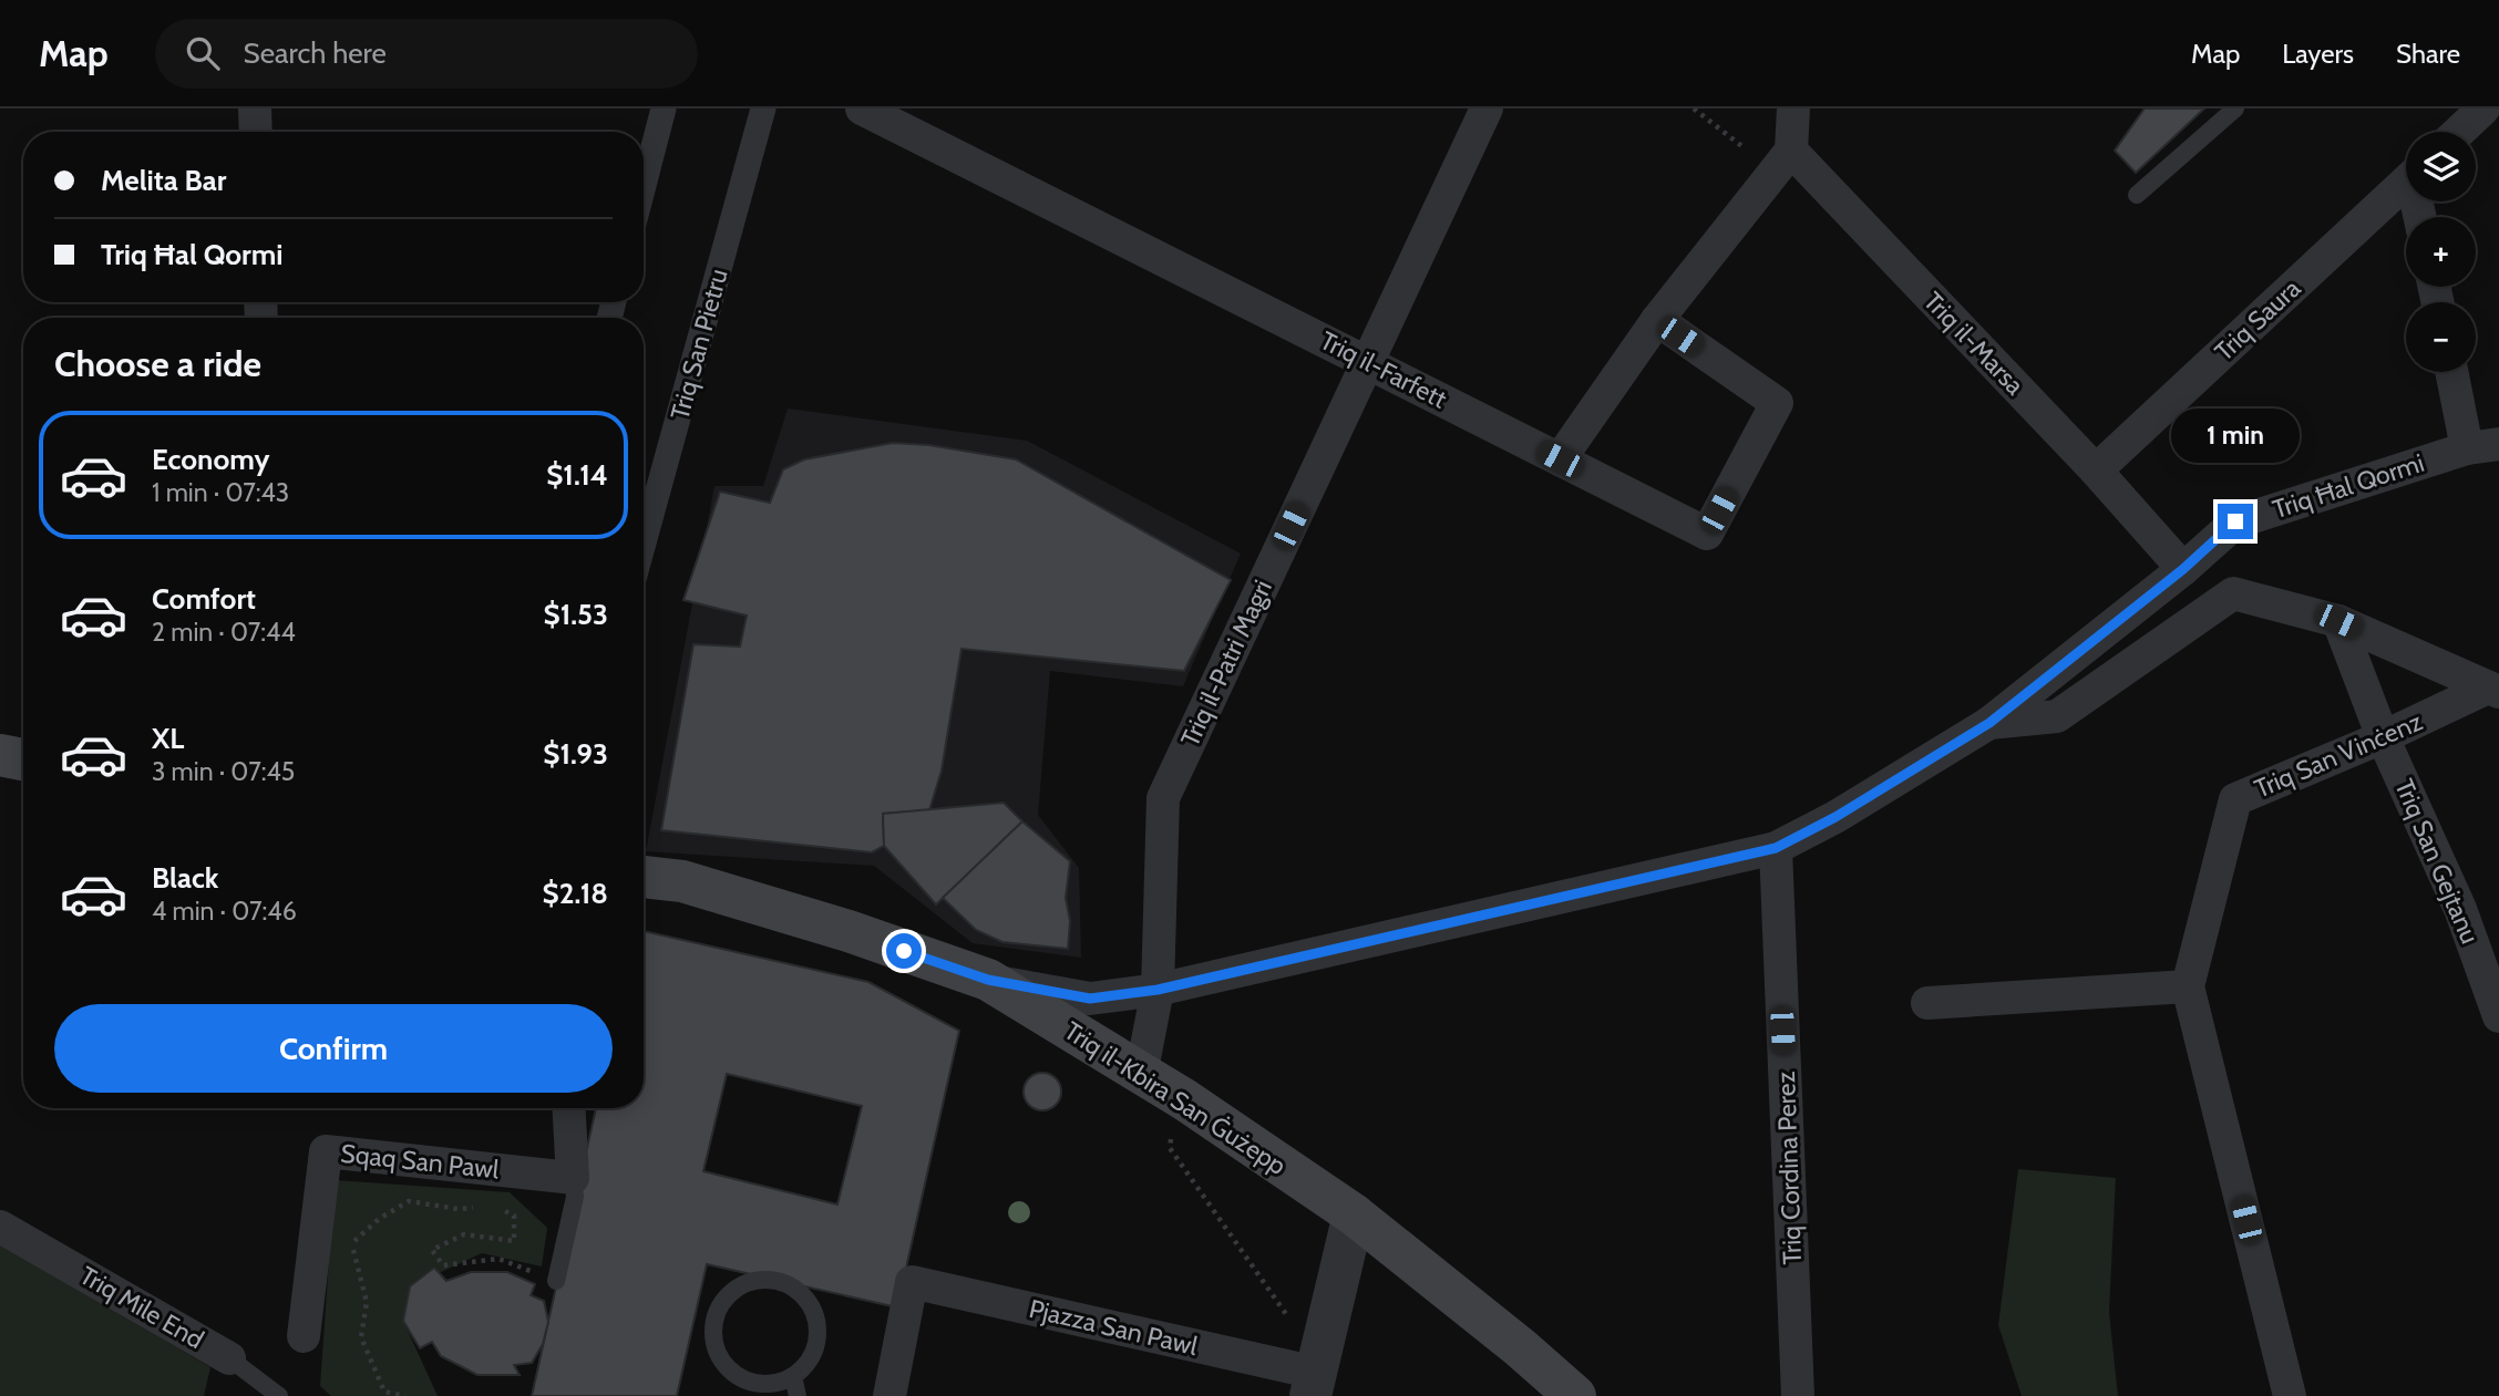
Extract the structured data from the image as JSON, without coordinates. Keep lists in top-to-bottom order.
{
  "streets": {
    "main road": ["Triq il-Kbira San Ġużepp"],
    "street": [
      "Triq Saura",
      "Triq il-Marsa",
      "Triq San Pietru",
      "Triq il-Farfett",
      "Triq Ħal Qormi",
      "Triq il-Patri Magri",
      "Triq San Vinċenz",
      "Triq San Gejtanu",
      "Sqaq San Pawl",
      "Triq Cordina Perez",
      "Triq Mile End",
      "Pjazza San Pawl"
    ]
  },
  "crossings": [
    ["Triq Saura", "Triq il-Marsa"],
    ["Triq il-Marsa", "Triq Ħal Qormi"],
    ["Triq il-Farfett", "Triq il-Patri Magri"],
    ["Triq Ħal Qormi", "Triq il-Patri Magri"],
    ["Triq Ħal Qormi", "Triq San Gejtanu"],
    ["Triq Ħal Qormi", "Triq il-Kbira San Ġużepp"],
    ["Triq Ħal Qormi", "Triq Cordina Perez"],
    ["Triq il-Patri Magri", "Triq il-Kbira San Ġużepp"],
    ["Triq San Vinċenz", "Triq San Gejtanu"]
  ],
  "page": {
    "header": "Map",
    "search": "Search here",
    "nav": ["Map", "Layers", "Share"],
    "map_buttons": ["+", "−"],
    "banner": ["Melita Bar", "Triq Ħal Qormi"],
    "heading": "Choose a ride",
    "bubble": "1 min",
    "list": [
      {
        "name": "Economy",
        "note": "1 min · 07:43",
        "value": "$1.14"
      },
      {
        "name": "Comfort",
        "note": "2 min · 07:44",
        "value": "$1.53"
      },
      {
        "name": "XL",
        "note": "3 min · 07:45",
        "value": "$1.93"
      },
      {
        "name": "Black",
        "note": "4 min · 07:46",
        "value": "$2.18"
      }
    ],
    "buttons": "Confirm"
  }
}
